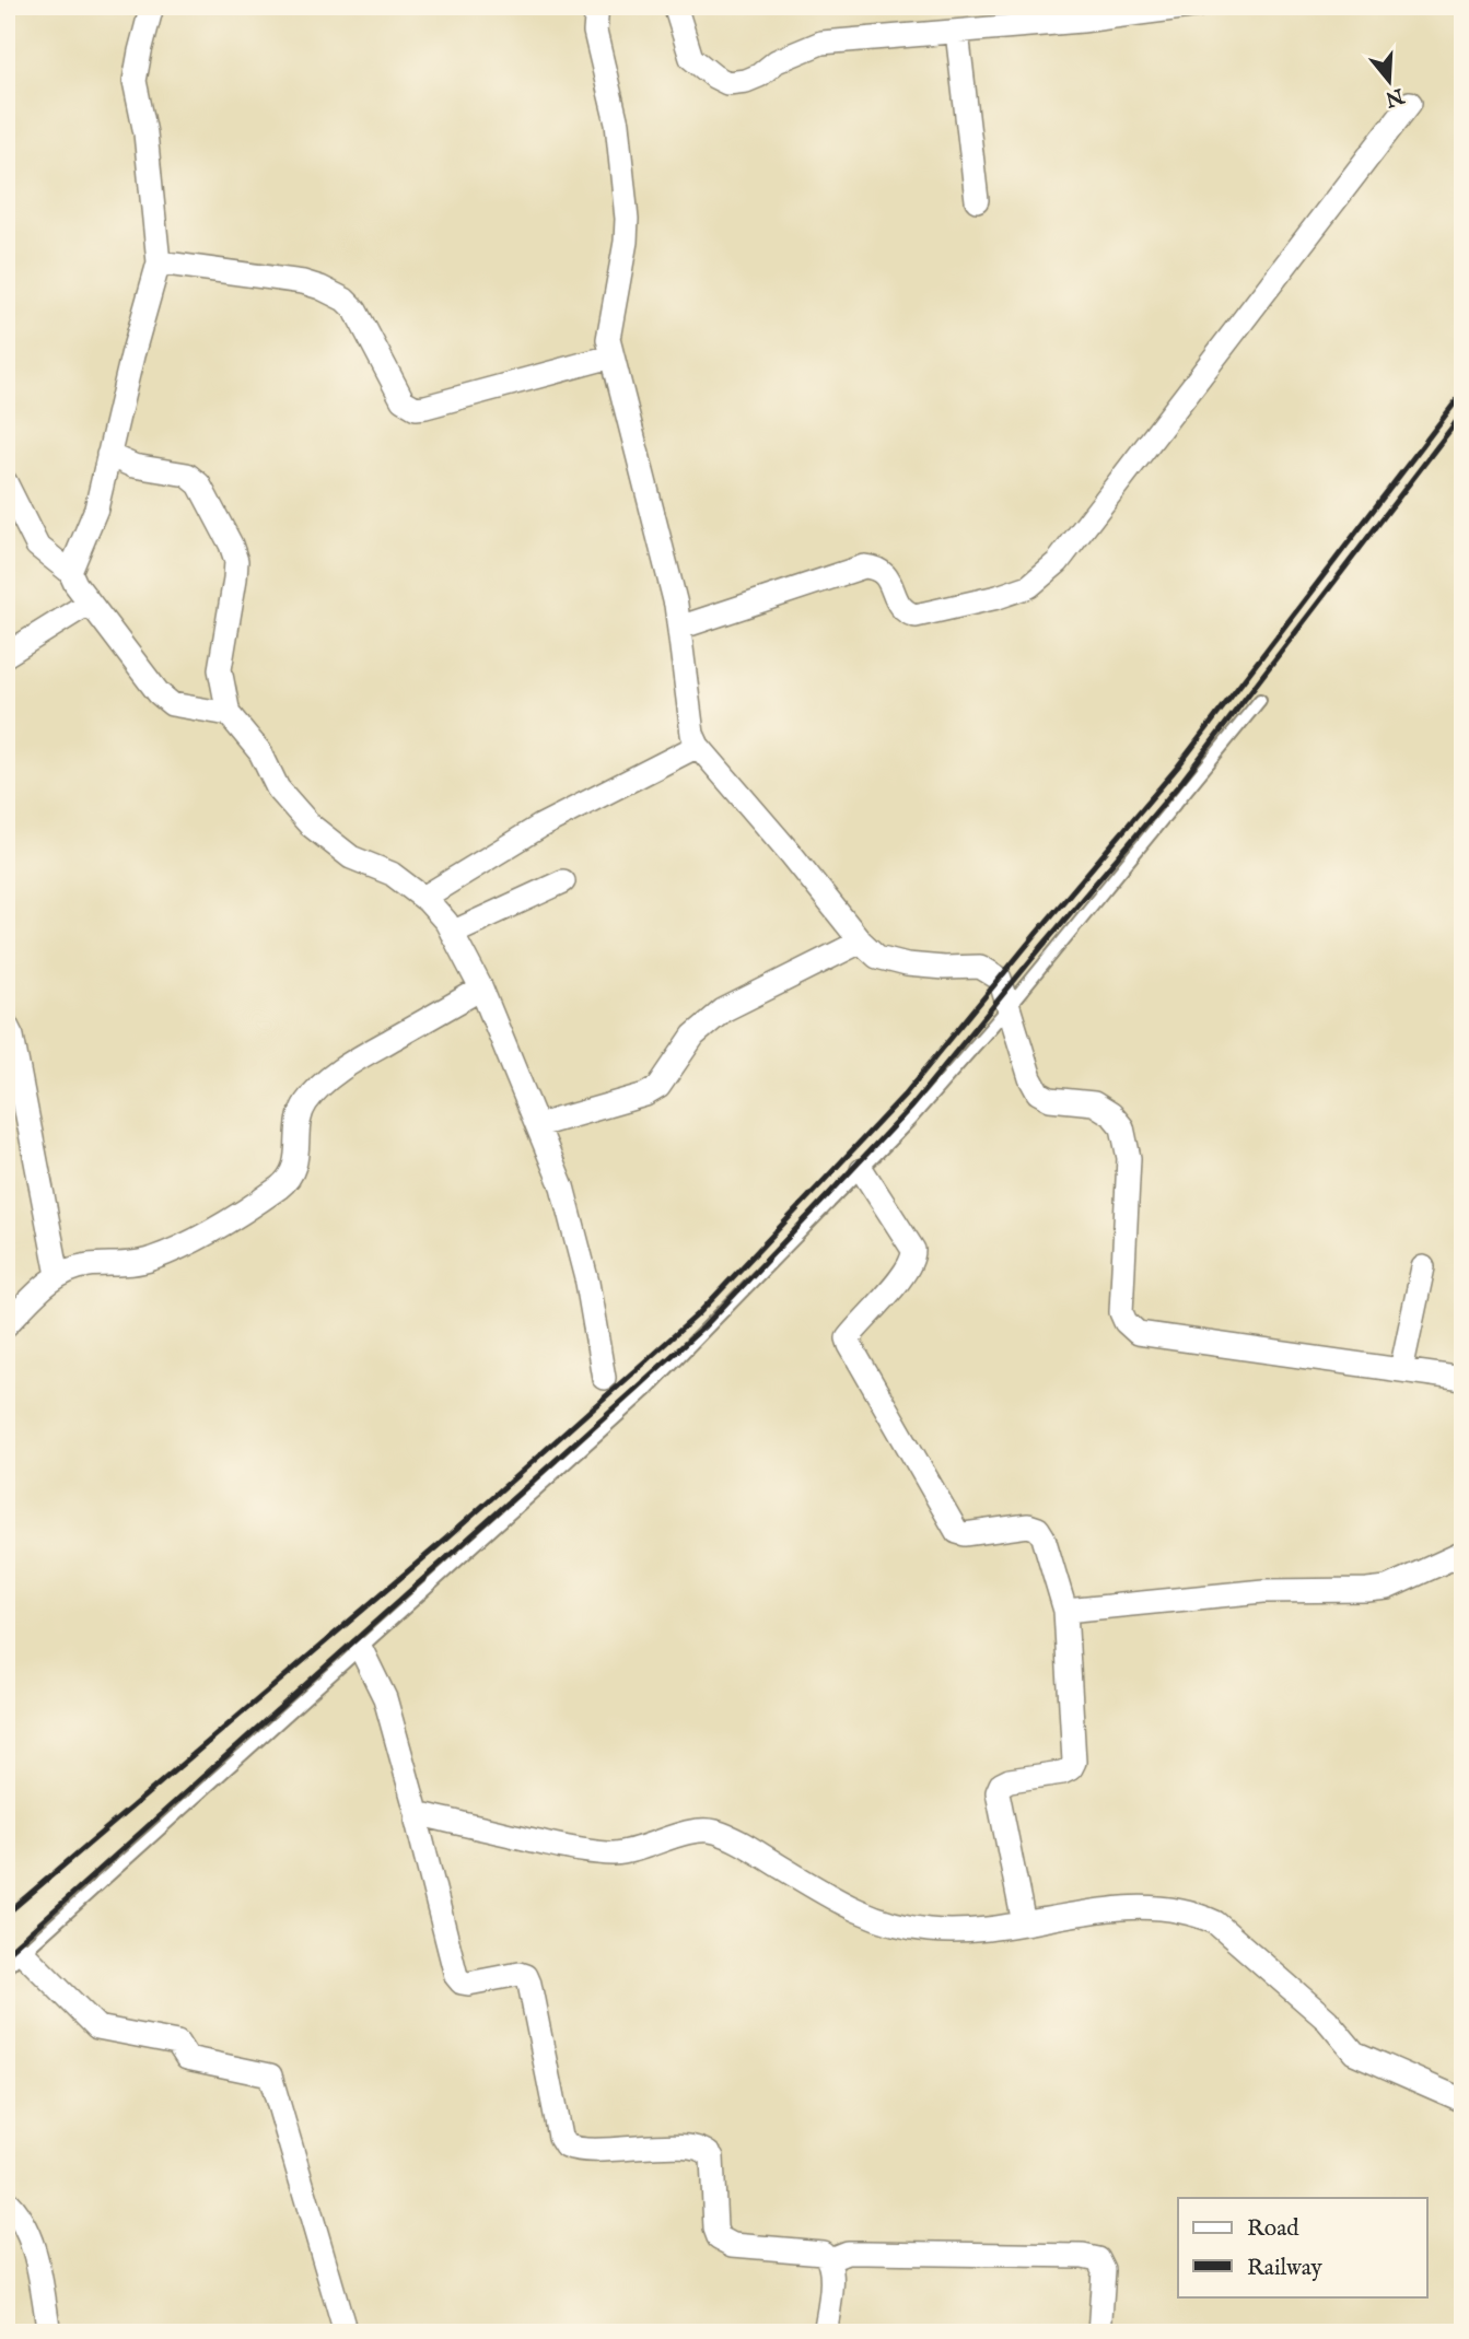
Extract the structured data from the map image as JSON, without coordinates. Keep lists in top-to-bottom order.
{
  "legend": ["Road", "Railway"],
  "north": "bottom"
}
